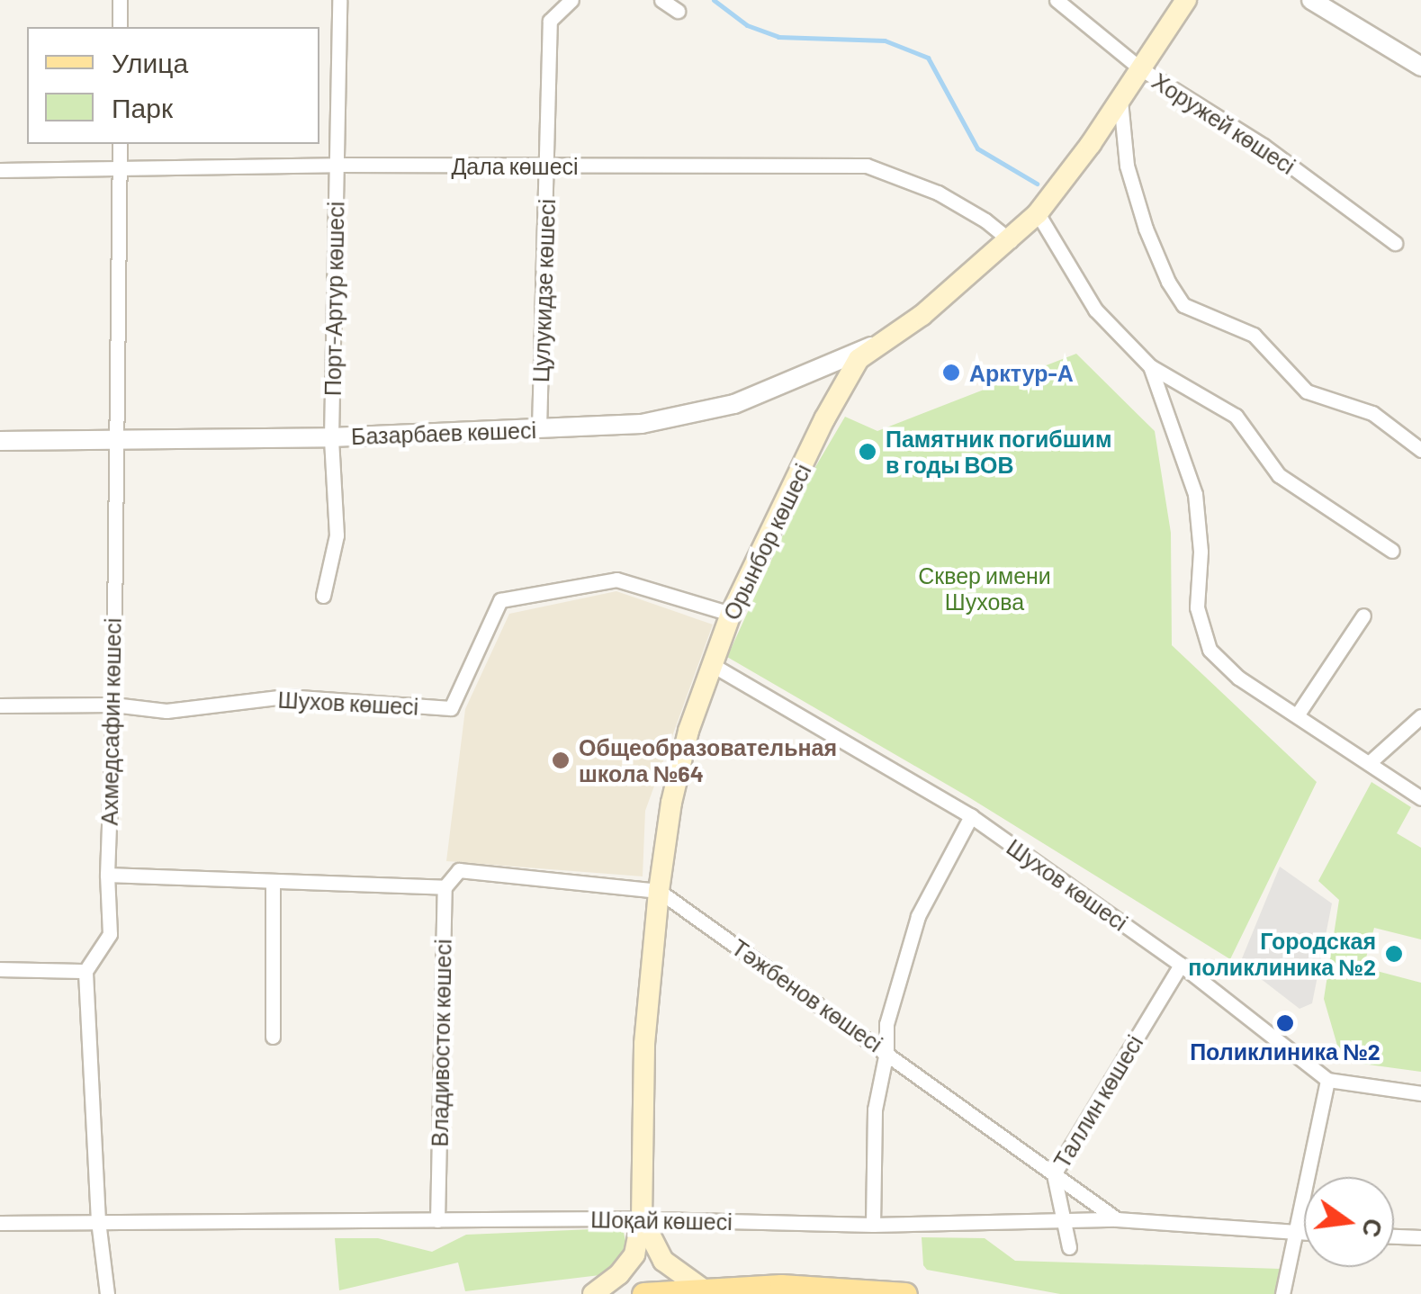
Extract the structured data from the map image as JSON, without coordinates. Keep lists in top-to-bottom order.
{
  "streets": {
    "main road": ["Орынбор көшесі"],
    "street": [
      "Хоружей көшесі",
      "Дала көшесі",
      "Цулукидзе көшесі",
      "Порт-Артур көшесі",
      "Базарбаев көшесі",
      "Шухов көшесі",
      "Ахмедсафин көшесі",
      "Тәжбенов көшесі",
      "Владивосток көшесі",
      "Таллин көшесі",
      "Шоқай көшесі"
    ]
  },
  "crossings": [
    ["Хоружей көшесі", "Орынбор көшесі"],
    ["Дала көшесі", "Цулукидзе көшесі"],
    ["Дала көшесі", "Порт-Артур көшесі"],
    ["Дала көшесі", "Орынбор көшесі"],
    ["Дала көшесі", "Ахмедсафин көшесі"],
    ["Цулукидзе көшесі", "Базарбаев көшесі"],
    ["Порт-Артур көшесі", "Базарбаев көшесі"],
    ["Базарбаев көшесі", "Орынбор көшесі"],
    ["Базарбаев көшесі", "Ахмедсафин көшесі"],
    ["Орынбор көшесі", "Шухов көшесі"],
    ["Орынбор көшесі", "Тәжбенов көшесі"],
    ["Орынбор көшесі", "Шоқай көшесі"],
    ["Шухов көшесі", "Ахмедсафин көшесі"],
    ["Шухов көшесі", "Таллин көшесі"],
    ["Тәжбенов көшесі", "Владивосток көшесі"],
    ["Тәжбенов көшесі", "Таллин көшесі"],
    ["Тәжбенов көшесі", "Шоқай көшесі"],
    ["Владивосток көшесі", "Шоқай көшесі"],
    ["Таллин көшесі", "Шоқай көшесі"]
  ],
  "parks": ["Сквер имени Шухова"],
  "places": [
    "Арктур-А",
    "Памятник погибшим в годы ВОВ",
    "Общеобразовательная школа №64",
    "Городская поликлиника №2",
    "Поликлиника №2"
  ],
  "legend": ["Улица", "Парк"],
  "north": "right"
}
